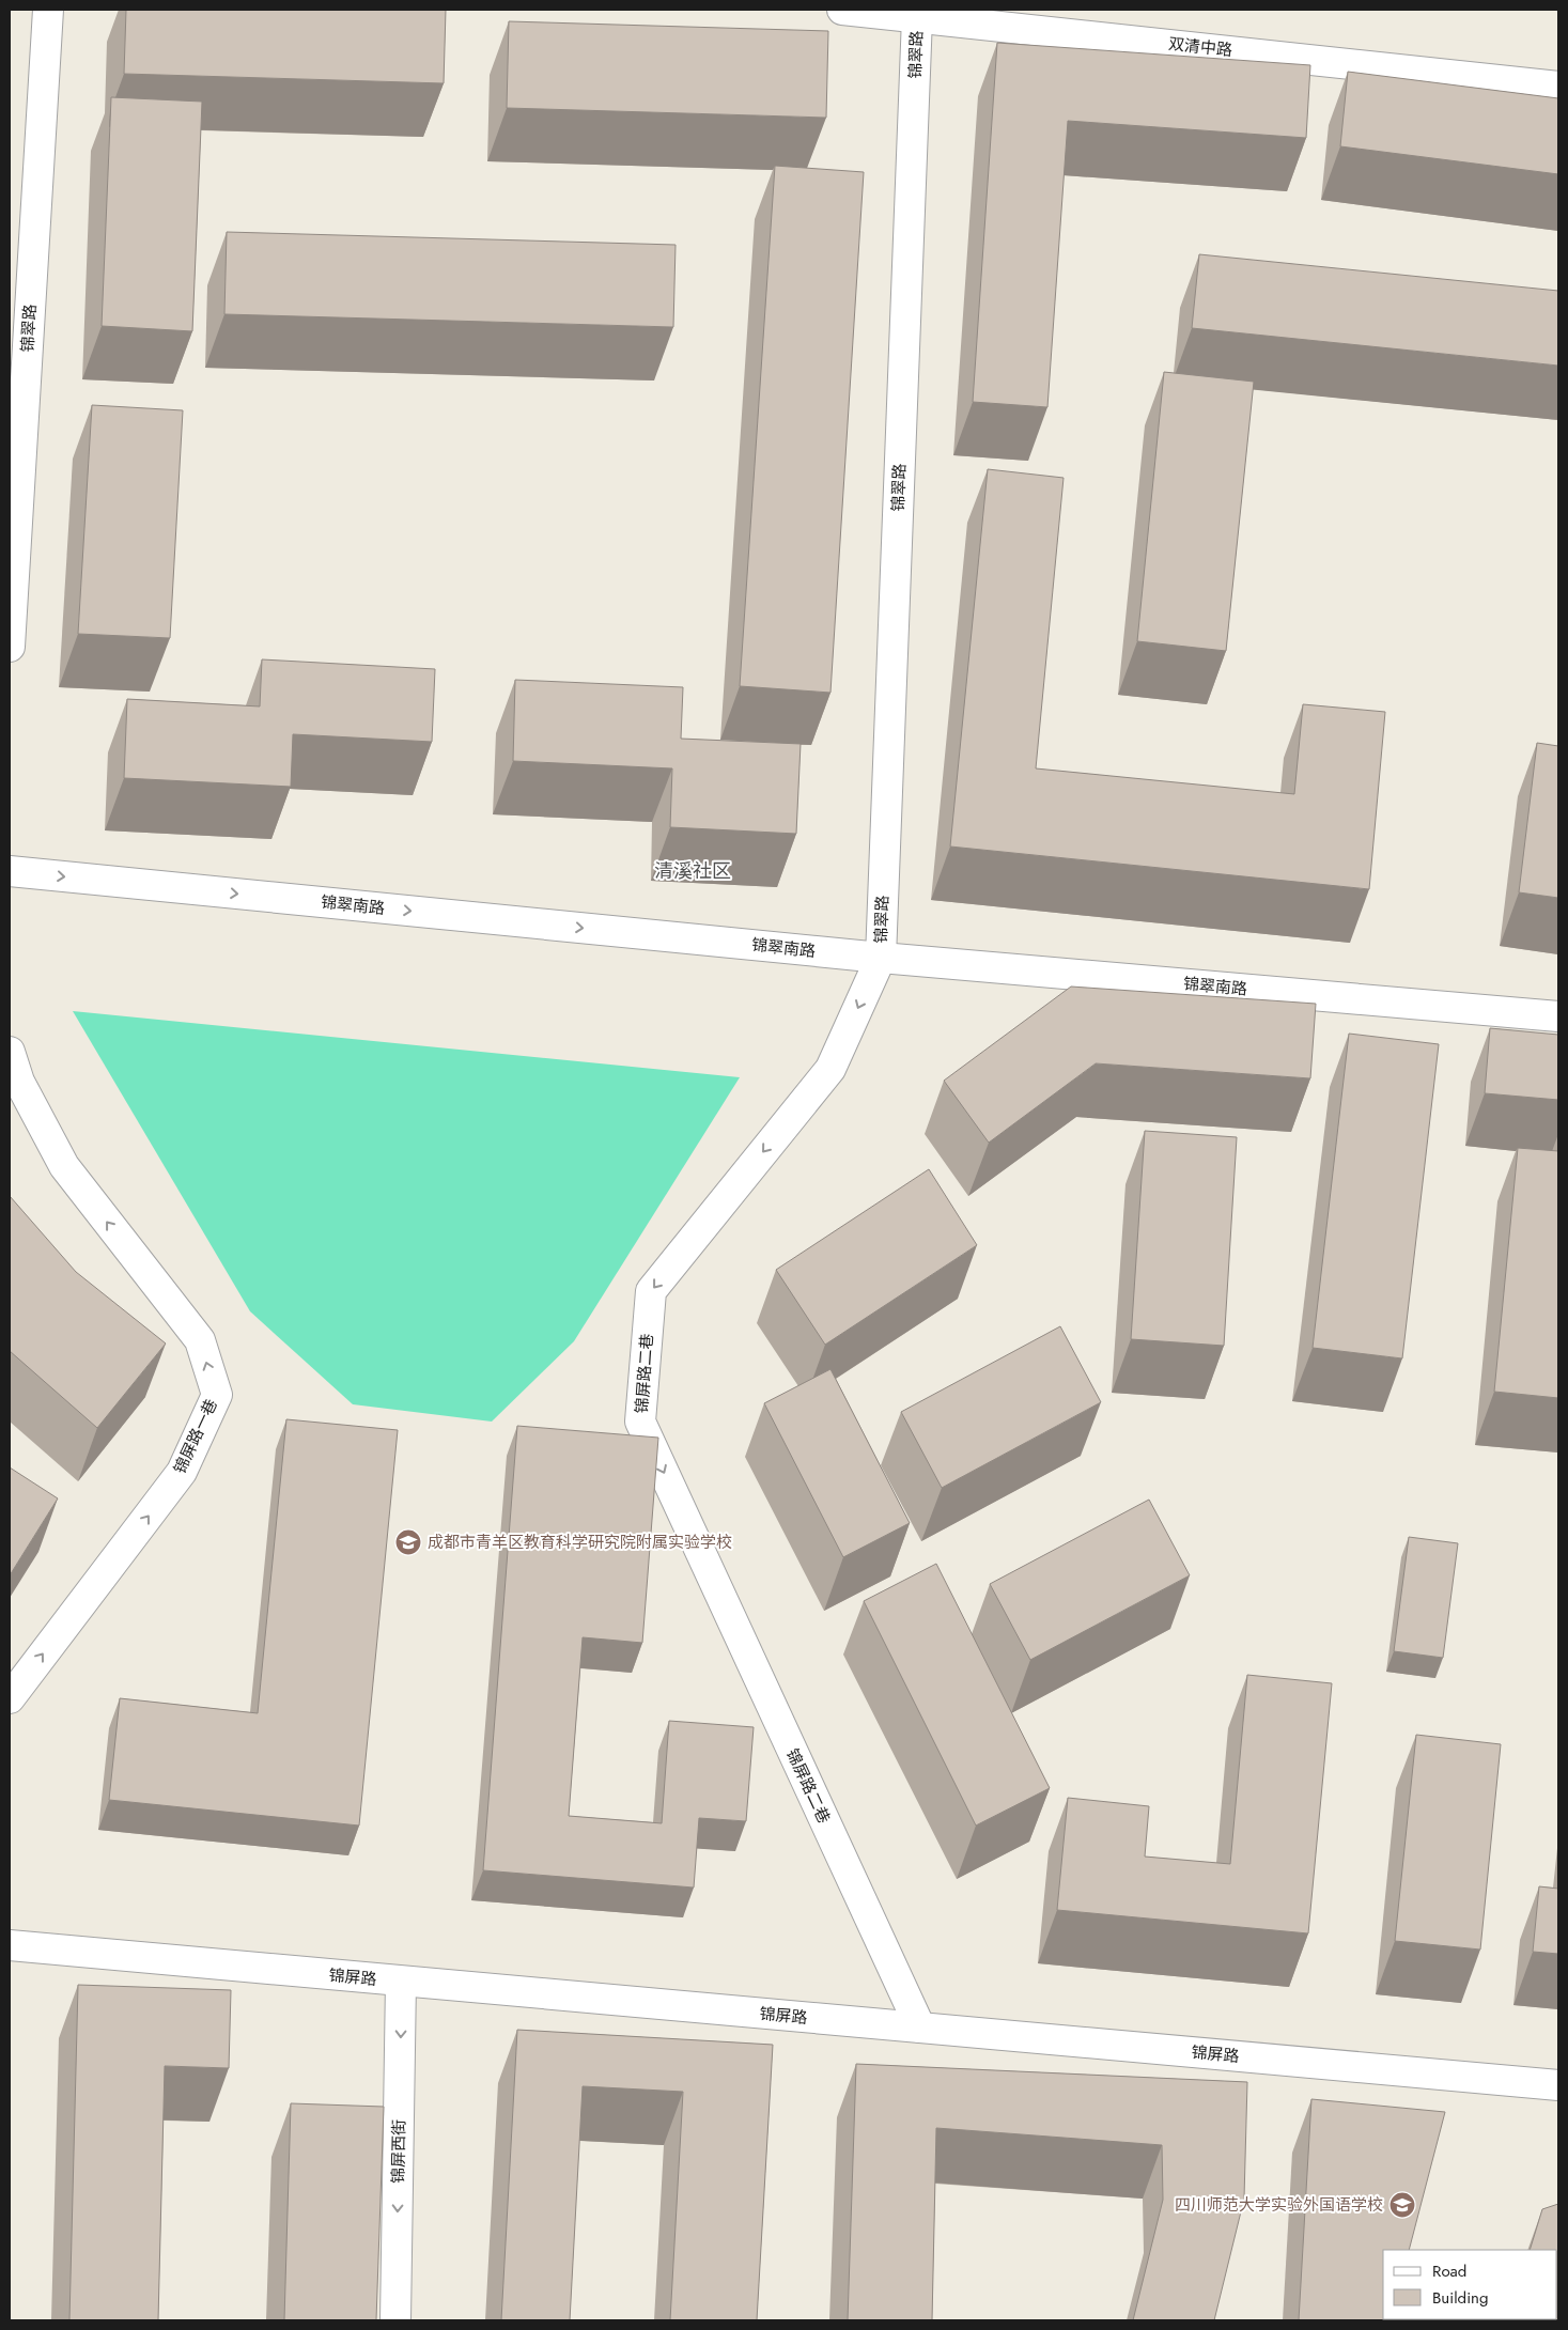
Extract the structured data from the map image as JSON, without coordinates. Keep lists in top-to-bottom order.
{
  "streets": {
    "street": [
      "双清中路",
      "锦翠路",
      "锦翠南路",
      "锦屏路二巷",
      "锦屏路一巷",
      "锦屏路",
      "锦屏西街"
    ]
  },
  "crossings": [
    ["双清中路", "锦翠路"],
    ["锦翠路", "锦翠南路"],
    ["锦翠路", "锦屏路二巷"],
    ["锦翠南路", "锦屏路二巷"],
    ["锦屏路二巷", "锦屏路"],
    ["锦屏路", "锦屏西街"]
  ],
  "one_way": [
    "锦翠南路",
    "锦屏路二巷",
    "锦屏路一巷",
    "锦屏西街"
  ],
  "districts": ["清溪社区"],
  "places": {
    "school or university": ["成都市青羊区教育科学研究院附属实验学校", "四川师范大学实验外国语学校"]
  },
  "legend": ["Road", "Building"]
}
